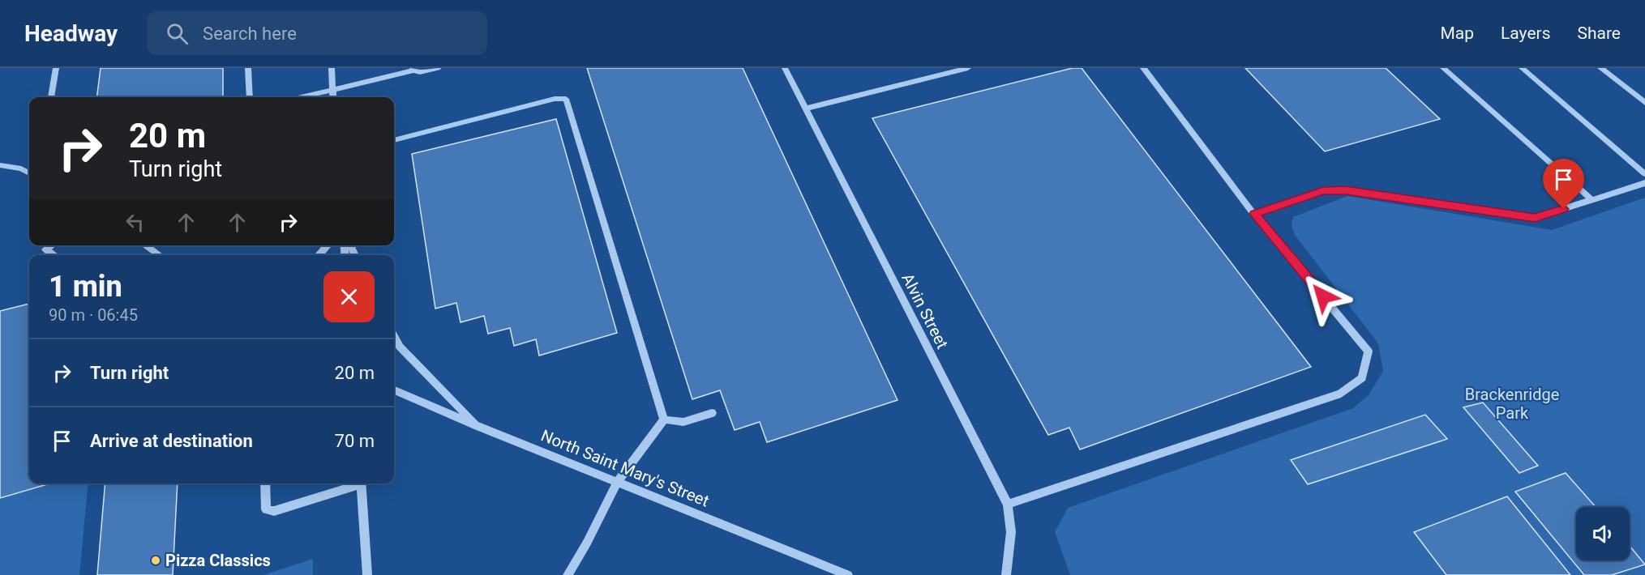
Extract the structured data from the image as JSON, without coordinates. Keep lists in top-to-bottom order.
{
  "streets": {
    "street": ["Alvin Street", "North Saint Mary's Street"]
  },
  "parks": ["Brackenridge Park"],
  "places": ["Pizza Classics"],
  "page": {
    "header": "Headway",
    "search": "Search here",
    "nav": ["Map", "Layers", "Share"],
    "turn": ["20 m", "Turn right"],
    "heading": ["1 min", "90 m · 06:45"],
    "list": [
      {
        "name": "Turn right",
        "value": "20 m"
      },
      {
        "name": "Arrive at destination",
        "value": "70 m"
      }
    ]
  }
}
